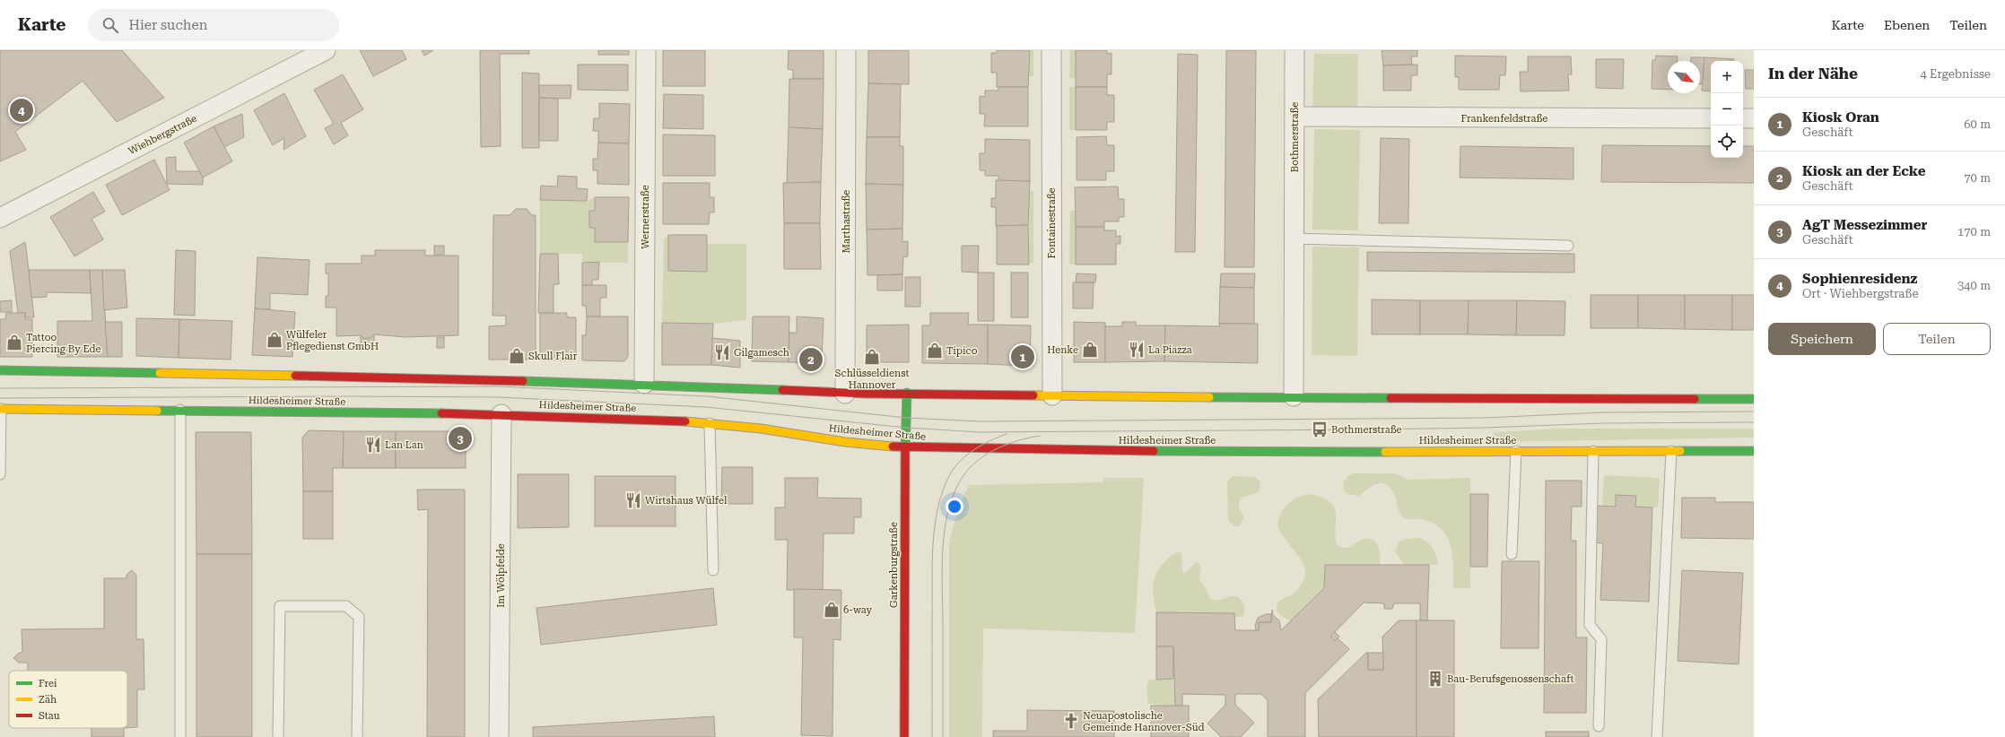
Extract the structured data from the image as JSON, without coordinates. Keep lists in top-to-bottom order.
{
  "streets": {
    "main road": ["Hildesheimer Straße", "Garkenburgstraße"],
    "street": [
      "Frankenfeldstraße",
      "Wiehbergstraße",
      "Bothmerstraße",
      "Wernerstraße",
      "Marthastraße",
      "Fontainestraße",
      "Im Wölpfelde"
    ]
  },
  "crossings": [
    ["Frankenfeldstraße", "Bothmerstraße"],
    ["Hildesheimer Straße", "Garkenburgstraße"],
    ["Hildesheimer Straße", "Im Wölpfelde"]
  ],
  "places": {
    "shop": [
      "Wülfeler Pflegedienst GmbH",
      "Tattoo Piercing By Ede",
      "Henke",
      "Tipico",
      "Skull Flair",
      "Schlüsseldienst Hannover",
      "6-way"
    ],
    "restaurant": [
      "La Piazza",
      "Gilgamesch",
      "Lan Lan",
      "Wirtshaus Wülfel"
    ],
    "bus stop": ["Bothmerstraße"],
    "building": ["Bau-Berufsgenossenschaft"],
    "church": ["Neuapostolische Gemeinde Hannover-Süd"]
  },
  "legend": ["Frei", "Zäh", "Stau"],
  "north": "bottom right",
  "page": {
    "header": "Karte",
    "search": "Hier suchen",
    "nav": ["Karte", "Ebenen", "Teilen"],
    "heading": ["In der Nähe", "4 Ergebnisse"],
    "map_buttons": ["+", "−"],
    "pins": [
      "4",
      "1",
      "2",
      "3"
    ],
    "list": [
      {
        "mark": "1",
        "name": "Kiosk Oran",
        "note": "Geschäft",
        "value": "60 m"
      },
      {
        "mark": "2",
        "name": "Kiosk an der Ecke",
        "note": "Geschäft",
        "value": "70 m"
      },
      {
        "mark": "3",
        "name": "AgT Messezimmer",
        "note": "Geschäft",
        "value": "170 m"
      },
      {
        "mark": "4",
        "name": "Sophienresidenz",
        "note": "Ort · Wiehbergstraße",
        "value": "340 m"
      }
    ],
    "buttons": ["Speichern", "Teilen"]
  }
}
